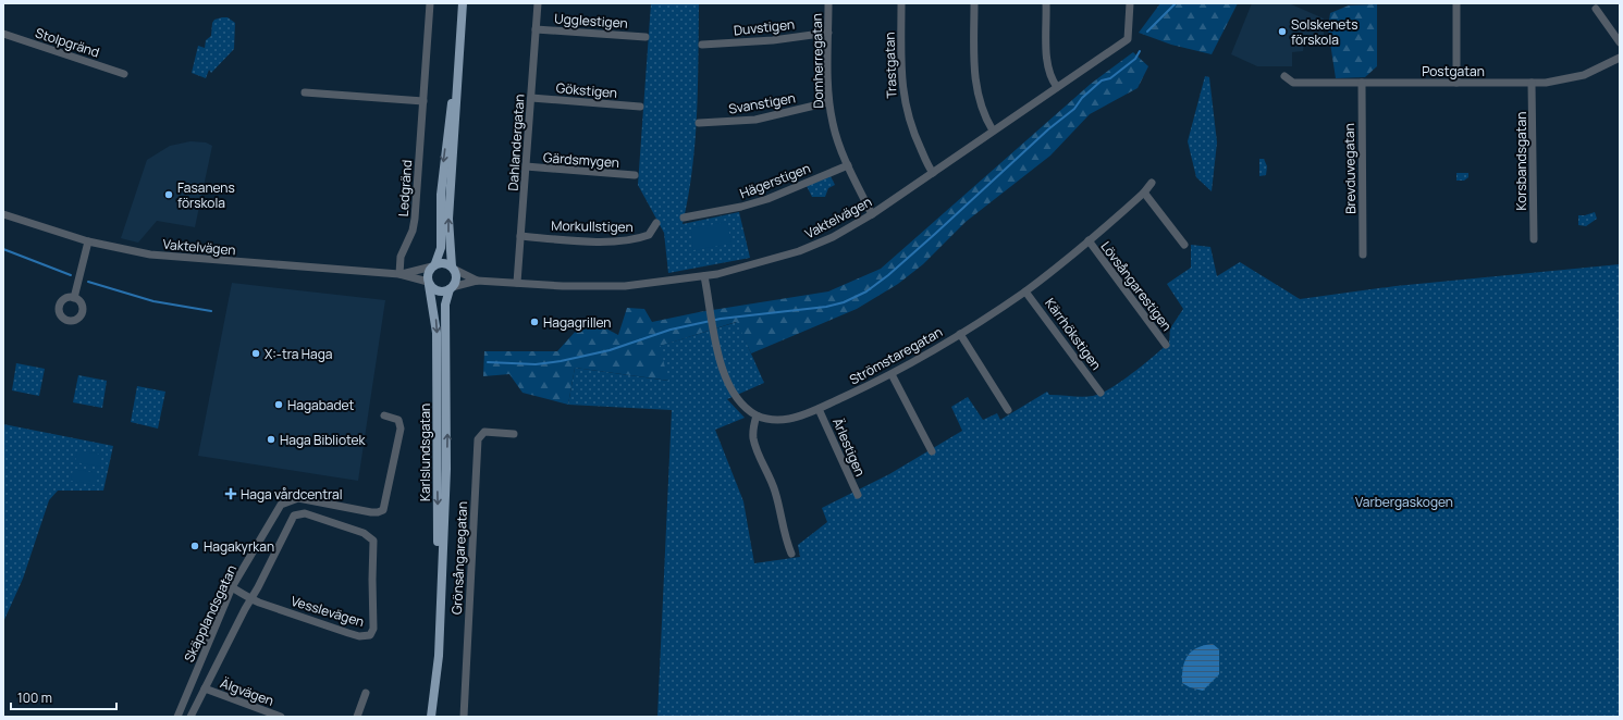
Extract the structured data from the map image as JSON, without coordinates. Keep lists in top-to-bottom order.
{
  "streets": {
    "main road": ["Karlslundsgatan"],
    "street": [
      "Ugglestigen",
      "Duvstigen",
      "Stolpgränd",
      "Domherregatan",
      "Trastgatan",
      "Postgatan",
      "Gökstigen",
      "Svanstigen",
      "Dahlandergatan",
      "Gärdsmygen",
      "Korsbandsgatan",
      "Brevduvegatan",
      "Hägerstigen",
      "Ledgränd",
      "Vaktelvägen",
      "Morkullstigen",
      "Lövsångarestigen",
      "Kärrhökstigen",
      "Strömstaregatan",
      "Ärlestigen",
      "Grönsångaregatan",
      "Vesslevägen",
      "Skäpplandsgatan",
      "Älgvägen"
    ]
  },
  "crossings": [
    ["Ugglestigen", "Dahlandergatan"],
    ["Duvstigen", "Domherregatan"],
    ["Domherregatan", "Svanstigen"],
    ["Domherregatan", "Hägerstigen"],
    ["Domherregatan", "Vaktelvägen"],
    ["Trastgatan", "Vaktelvägen"],
    ["Postgatan", "Korsbandsgatan"],
    ["Postgatan", "Brevduvegatan"],
    ["Gökstigen", "Dahlandergatan"],
    ["Dahlandergatan", "Gärdsmygen"],
    ["Dahlandergatan", "Vaktelvägen"],
    ["Dahlandergatan", "Morkullstigen"],
    ["Ledgränd", "Vaktelvägen"],
    ["Vaktelvägen", "Karlslundsgatan"],
    ["Lövsångarestigen", "Strömstaregatan"],
    ["Kärrhökstigen", "Strömstaregatan"],
    ["Strömstaregatan", "Ärlestigen"],
    ["Vesslevägen", "Skäpplandsgatan"]
  ],
  "parks": ["Varbergaskogen"],
  "places": {
    "other": [
      "Solskenets förskola",
      "Fasanens förskola",
      "Hagagrillen",
      "X:-tra Haga",
      "Hagabadet",
      "Haga Bibliotek",
      "Hagakyrkan"
    ],
    "health": ["Haga vårdcentral"]
  },
  "scale_bar": "100 m"
}
